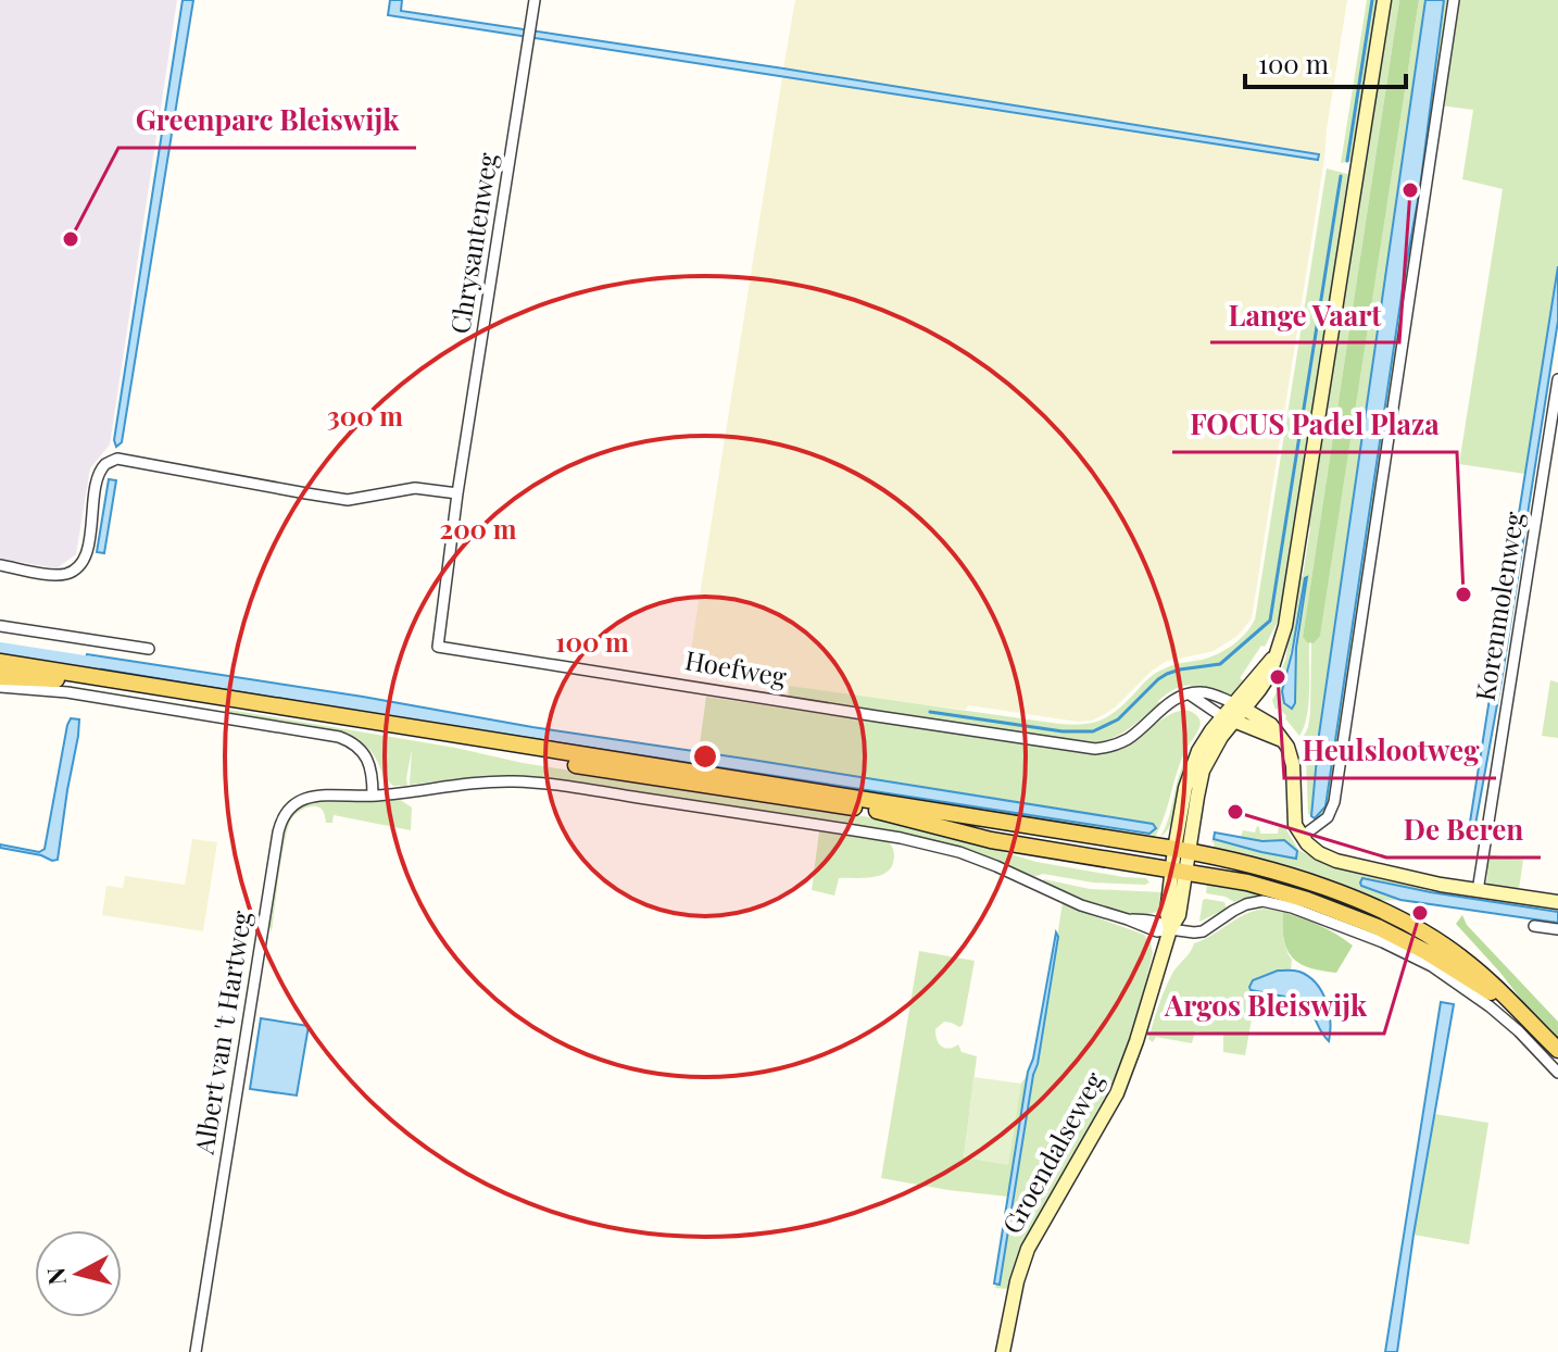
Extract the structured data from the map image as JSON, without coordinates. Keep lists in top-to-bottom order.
{
  "streets": {
    "street": [
      "Chrysantenweg",
      "Korenmolenweg",
      "Hoefweg",
      "Albert van 't Hartweg",
      "Groendalseweg"
    ]
  },
  "crossings": [
    ["Chrysantenweg", "Hoefweg"]
  ],
  "places": [
    "Lange Vaart",
    "Greenparc Bleiswijk",
    "FOCUS Padel Plaza",
    "Heulslootweg",
    "De Beren",
    "Argos Bleiswijk"
  ],
  "scale_bar": "100 m",
  "north": "left",
  "rings": ["300 m", "200 m", "100 m"]
}
